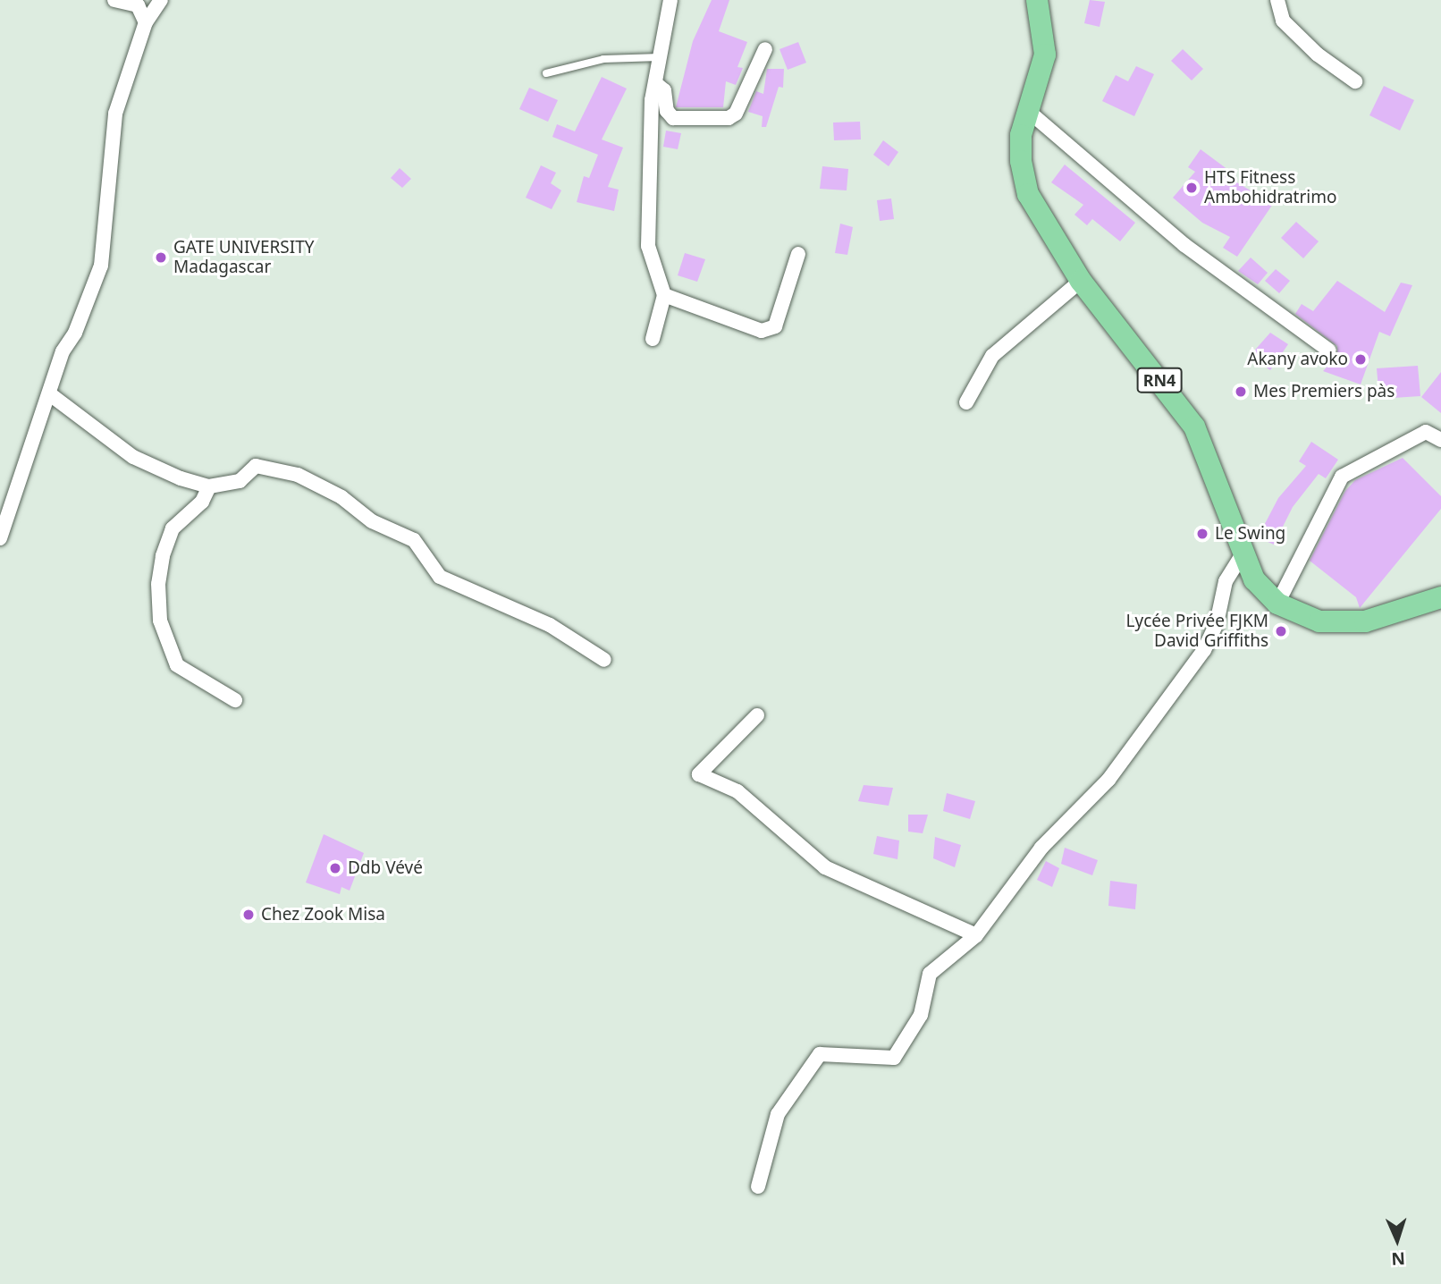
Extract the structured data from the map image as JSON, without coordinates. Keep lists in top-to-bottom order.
{
  "streets": {
    "main road": ["RN4"]
  },
  "places": [
    "HTS Fitness Ambohidratrimo",
    "GATE UNIVERSITY Madagascar",
    "Akany avoko",
    "Mes Premiers pàs",
    "Le Swing",
    "Lycée Privée FJKM David Griffiths",
    "Ddb Vévé",
    "Chez Zook Misa"
  ],
  "north": "bottom"
}
